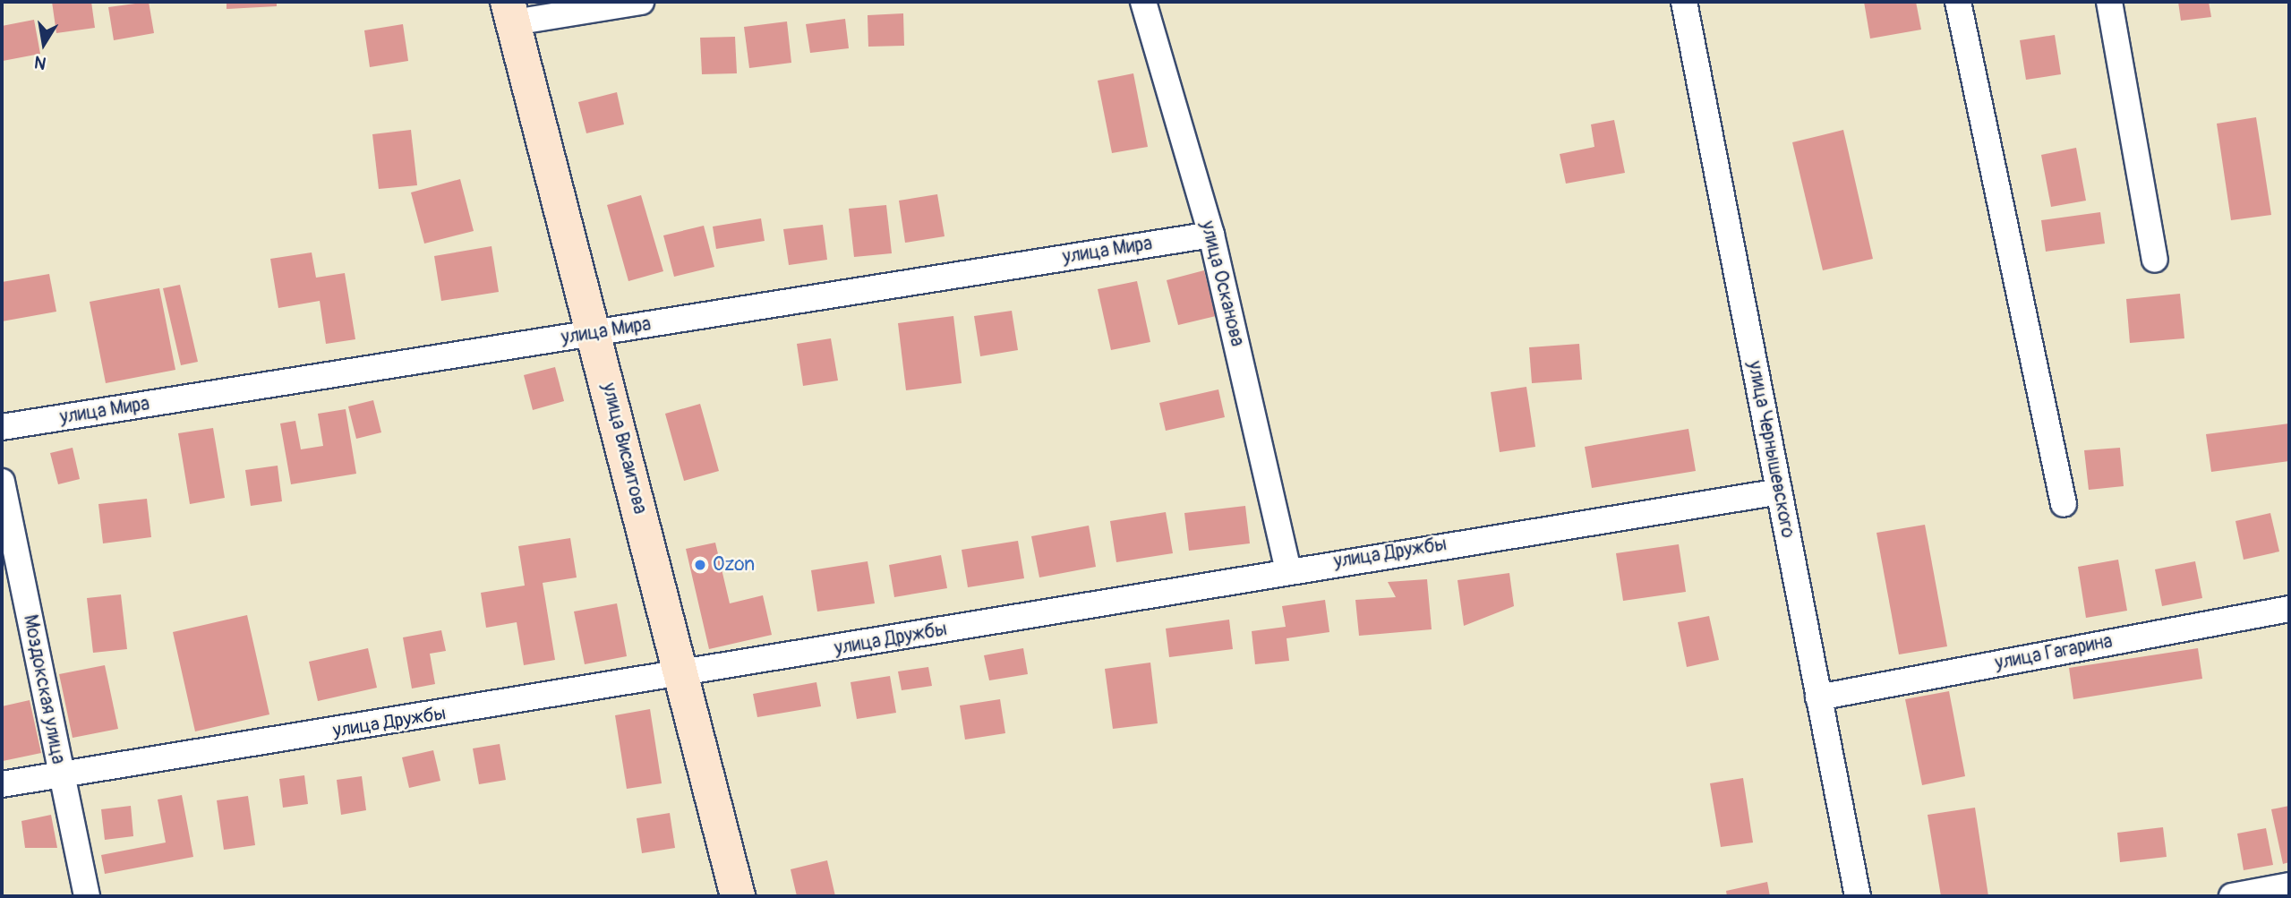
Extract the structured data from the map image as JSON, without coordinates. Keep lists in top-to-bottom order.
{
  "streets": {
    "street": [
      "улица Мира",
      "улица Осканова",
      "улица Висаитова",
      "улица Чернышевского",
      "улица Дружбы",
      "улица Гагарина",
      "Моздокская улица"
    ]
  },
  "crossings": [
    ["улица Мира", "улица Осканова"],
    ["улица Мира", "улица Висаитова"],
    ["улица Осканова", "улица Дружбы"],
    ["улица Висаитова", "улица Дружбы"],
    ["улица Чернышевского", "улица Дружбы"],
    ["улица Чернышевского", "улица Гагарина"],
    ["улица Дружбы", "Моздокская улица"]
  ],
  "places": ["Ozon"],
  "north": "bottom"
}
